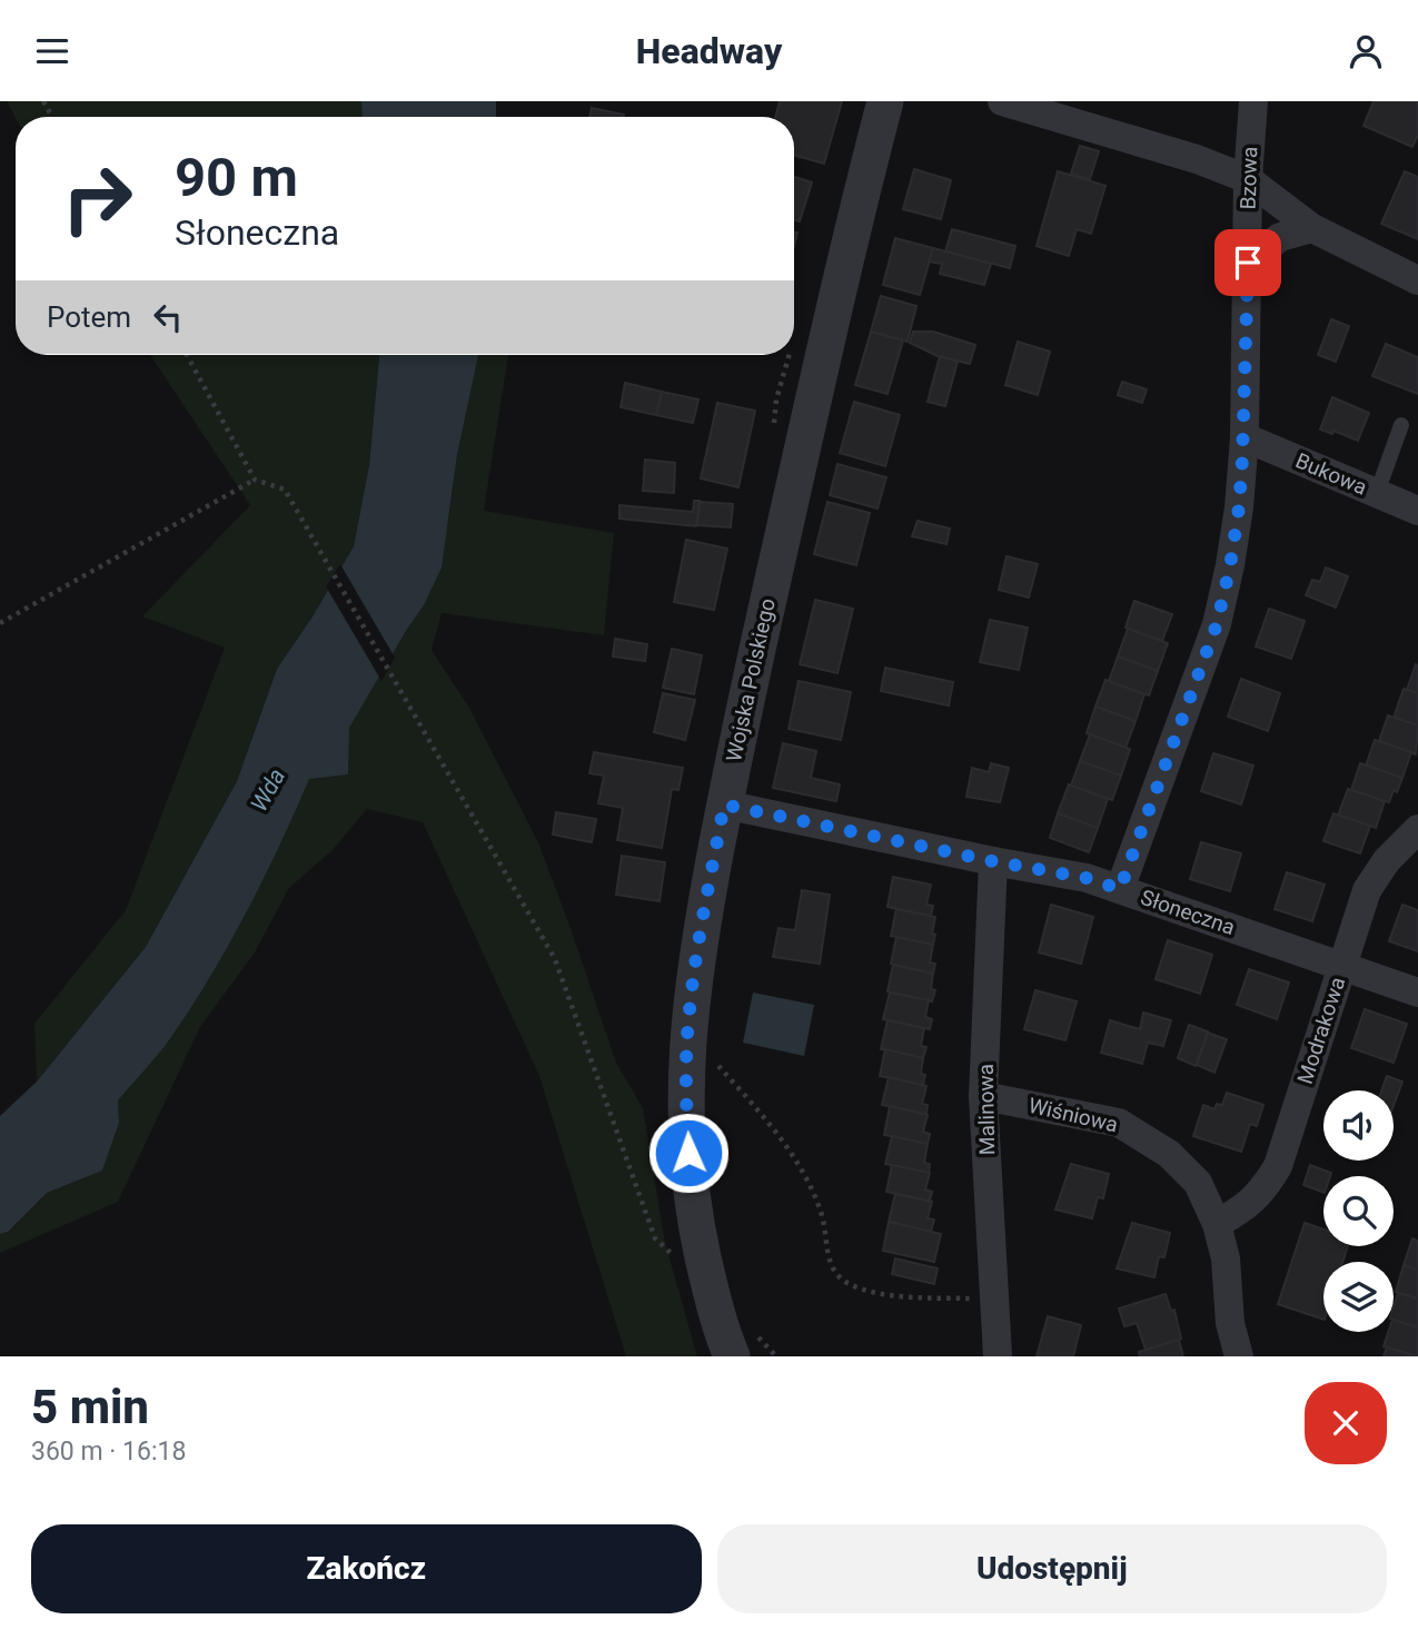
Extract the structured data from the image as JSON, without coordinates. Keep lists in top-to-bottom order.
{
  "streets": {
    "street": [
      "Bzowa",
      "Bukowa",
      "Wojska Polskiego",
      "Słoneczna",
      "Modrakowa",
      "Malinowa",
      "Wiśniowa"
    ]
  },
  "crossings": [
    ["Bzowa", "Bukowa"],
    ["Bzowa", "Słoneczna"],
    ["Wojska Polskiego", "Słoneczna"],
    ["Słoneczna", "Modrakowa"],
    ["Słoneczna", "Malinowa"],
    ["Modrakowa", "Wiśniowa"],
    ["Malinowa", "Wiśniowa"]
  ],
  "water": ["Wda"],
  "page": {
    "header": "Headway",
    "turn": ["90 m", "Słoneczna"],
    "then": "Potem",
    "heading": ["5 min", "360 m · 16:18"],
    "buttons": ["Zakończ", "Udostępnij"]
  }
}
